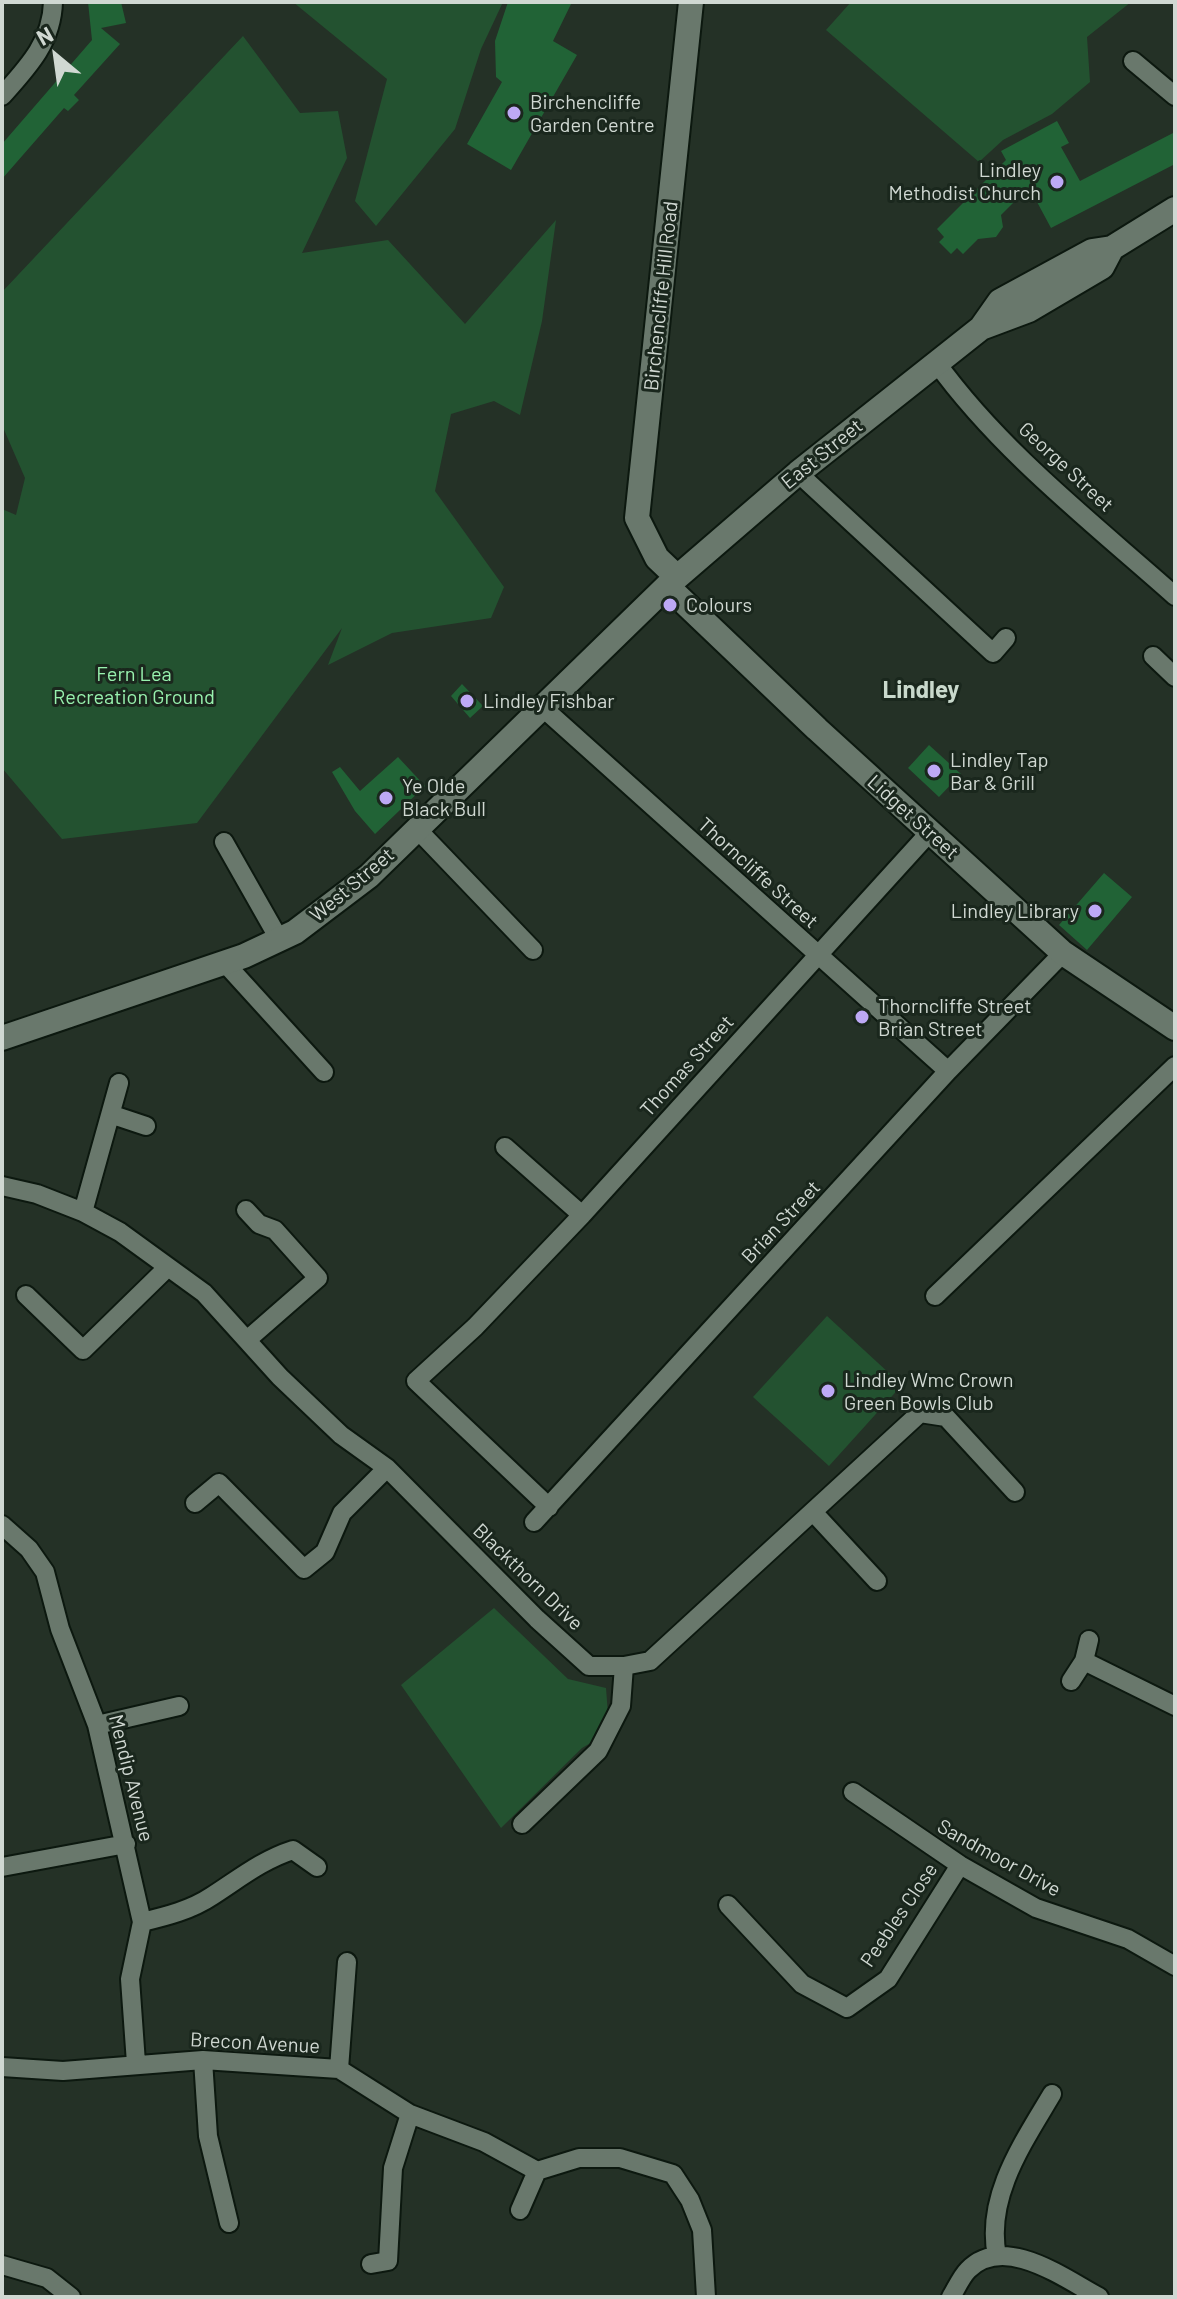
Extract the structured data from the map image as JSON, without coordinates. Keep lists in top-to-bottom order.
{
  "streets": {
    "street": [
      "Birchencliffe Hill Road",
      "East Street",
      "George Street",
      "Lidget Street",
      "Thorncliffe Street",
      "West Street",
      "Thomas Street",
      "Brian Street",
      "Blackthorn Drive",
      "Mendip Avenue",
      "Sandmoor Drive",
      "Peebles Close",
      "Brecon Avenue"
    ]
  },
  "crossings": [
    ["Birchencliffe Hill Road", "East Street"],
    ["Birchencliffe Hill Road", "Lidget Street"],
    ["Birchencliffe Hill Road", "West Street"],
    ["East Street", "George Street"],
    ["East Street", "Lidget Street"],
    ["East Street", "West Street"],
    ["Lidget Street", "West Street"],
    ["Lidget Street", "Thomas Street"],
    ["Lidget Street", "Brian Street"],
    ["Thorncliffe Street", "West Street"],
    ["Thorncliffe Street", "Thomas Street"],
    ["Thorncliffe Street", "Brian Street"],
    ["Thomas Street", "Brian Street"],
    ["Mendip Avenue", "Brecon Avenue"],
    ["Sandmoor Drive", "Peebles Close"]
  ],
  "districts": ["Lindley"],
  "parks": ["Fern Lea Recreation Ground"],
  "places": [
    "Birchencliffe Garden Centre",
    "Lindley Methodist Church",
    "Colours",
    "Lindley Fishbar",
    "Lindley Tap Bar & Grill",
    "Ye Olde Black Bull",
    "Lindley Library",
    "Thorncliffe Street Brian Street",
    "Lindley Wmc Crown Green Bowls Club"
  ],
  "north": "top left"
}
